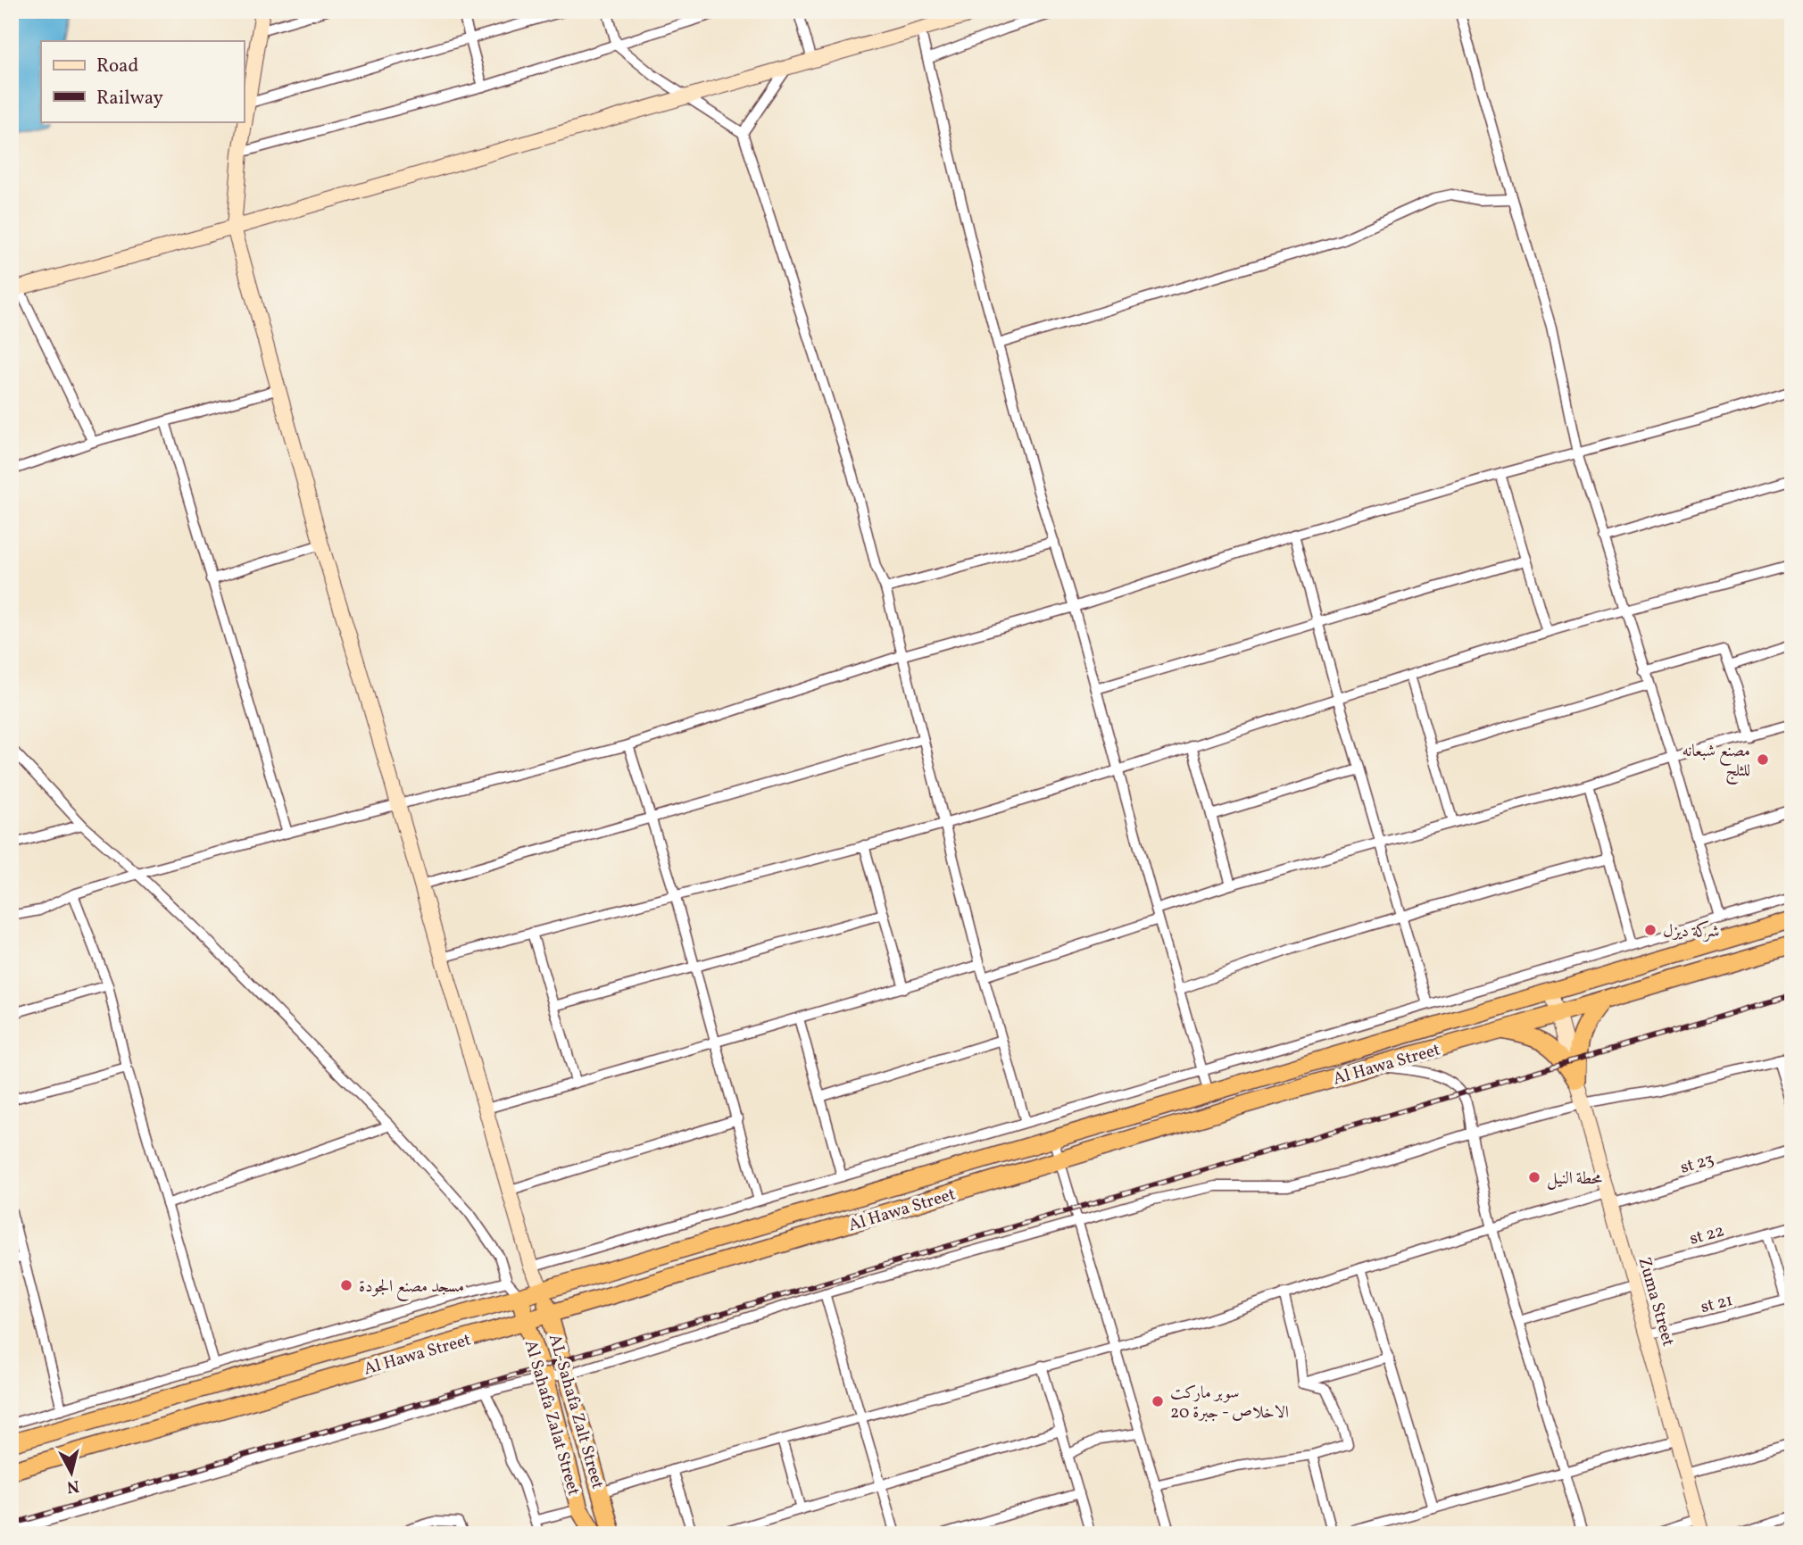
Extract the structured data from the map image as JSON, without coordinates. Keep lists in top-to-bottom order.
{
  "streets": {
    "highway": ["Al Hawa Street", "AL-Sahafa Zalt Street", "Al Sahafa Zalat Street"],
    "street": [
      "st 23",
      "st 22",
      "Zuma Street",
      "st 21"
    ]
  },
  "crossings": [
    ["Al Hawa Street", "Zuma Street"],
    ["Al Hawa Street", "AL-Sahafa Zalt Street"],
    ["Al Hawa Street", "Al Sahafa Zalat Street"],
    ["st 23", "Zuma Street"],
    ["st 23", "AL-Sahafa Zalt Street"],
    ["st 22", "Zuma Street"],
    ["Zuma Street", "st 21"]
  ],
  "places": [
    "مصنع شبعانه للثلج",
    "شركة ديزل",
    "محطة النيل",
    "مسجد مصنع الجودة",
    "سوبر ماركت الاخلاص - جبرة 20"
  ],
  "legend": ["Road", "Railway"],
  "north": "bottom"
}
